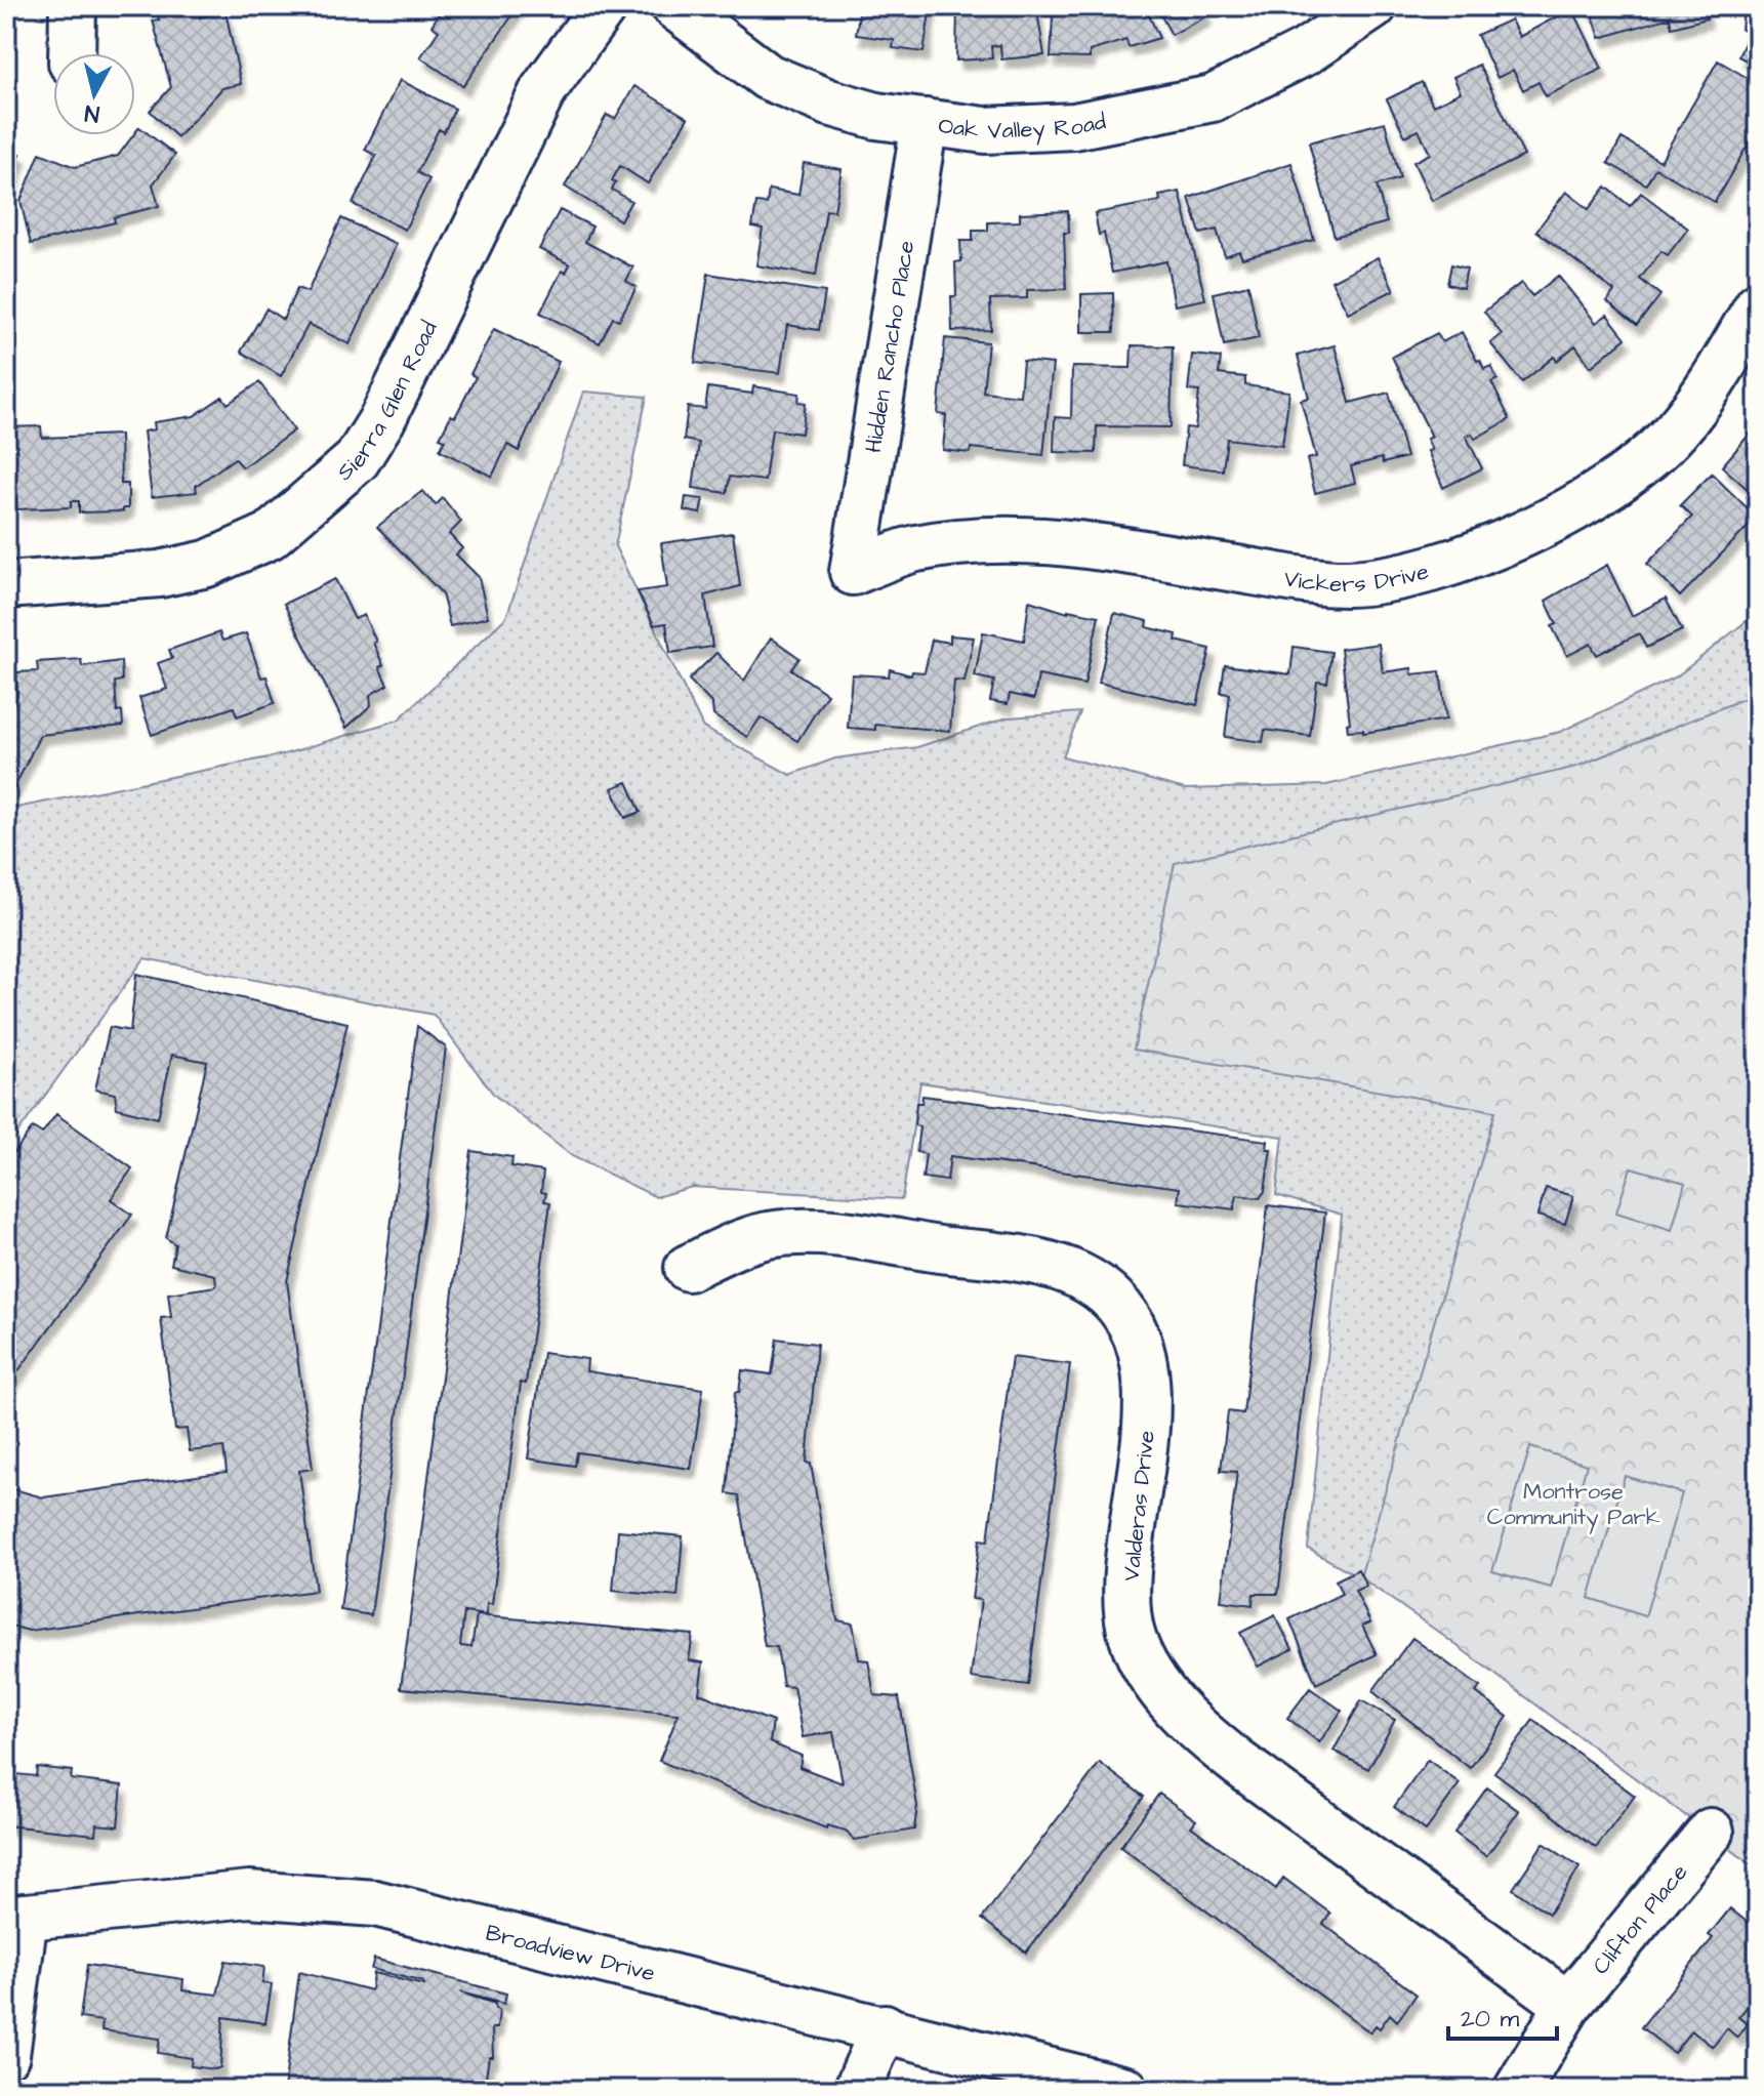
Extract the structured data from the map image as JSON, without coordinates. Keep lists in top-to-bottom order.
{
  "streets": {
    "street": [
      "Oak Valley Road",
      "Hidden Rancho Place",
      "Sierra Glen Road",
      "Vickers Drive",
      "Valderas Drive",
      "Clifton Place",
      "Broadview Drive"
    ]
  },
  "crossings": [
    ["Oak Valley Road", "Hidden Rancho Place"],
    ["Hidden Rancho Place", "Vickers Drive"],
    ["Valderas Drive", "Clifton Place"]
  ],
  "parks": ["Montrose Community Park"],
  "scale_bar": "20 m",
  "north": "bottom"
}
